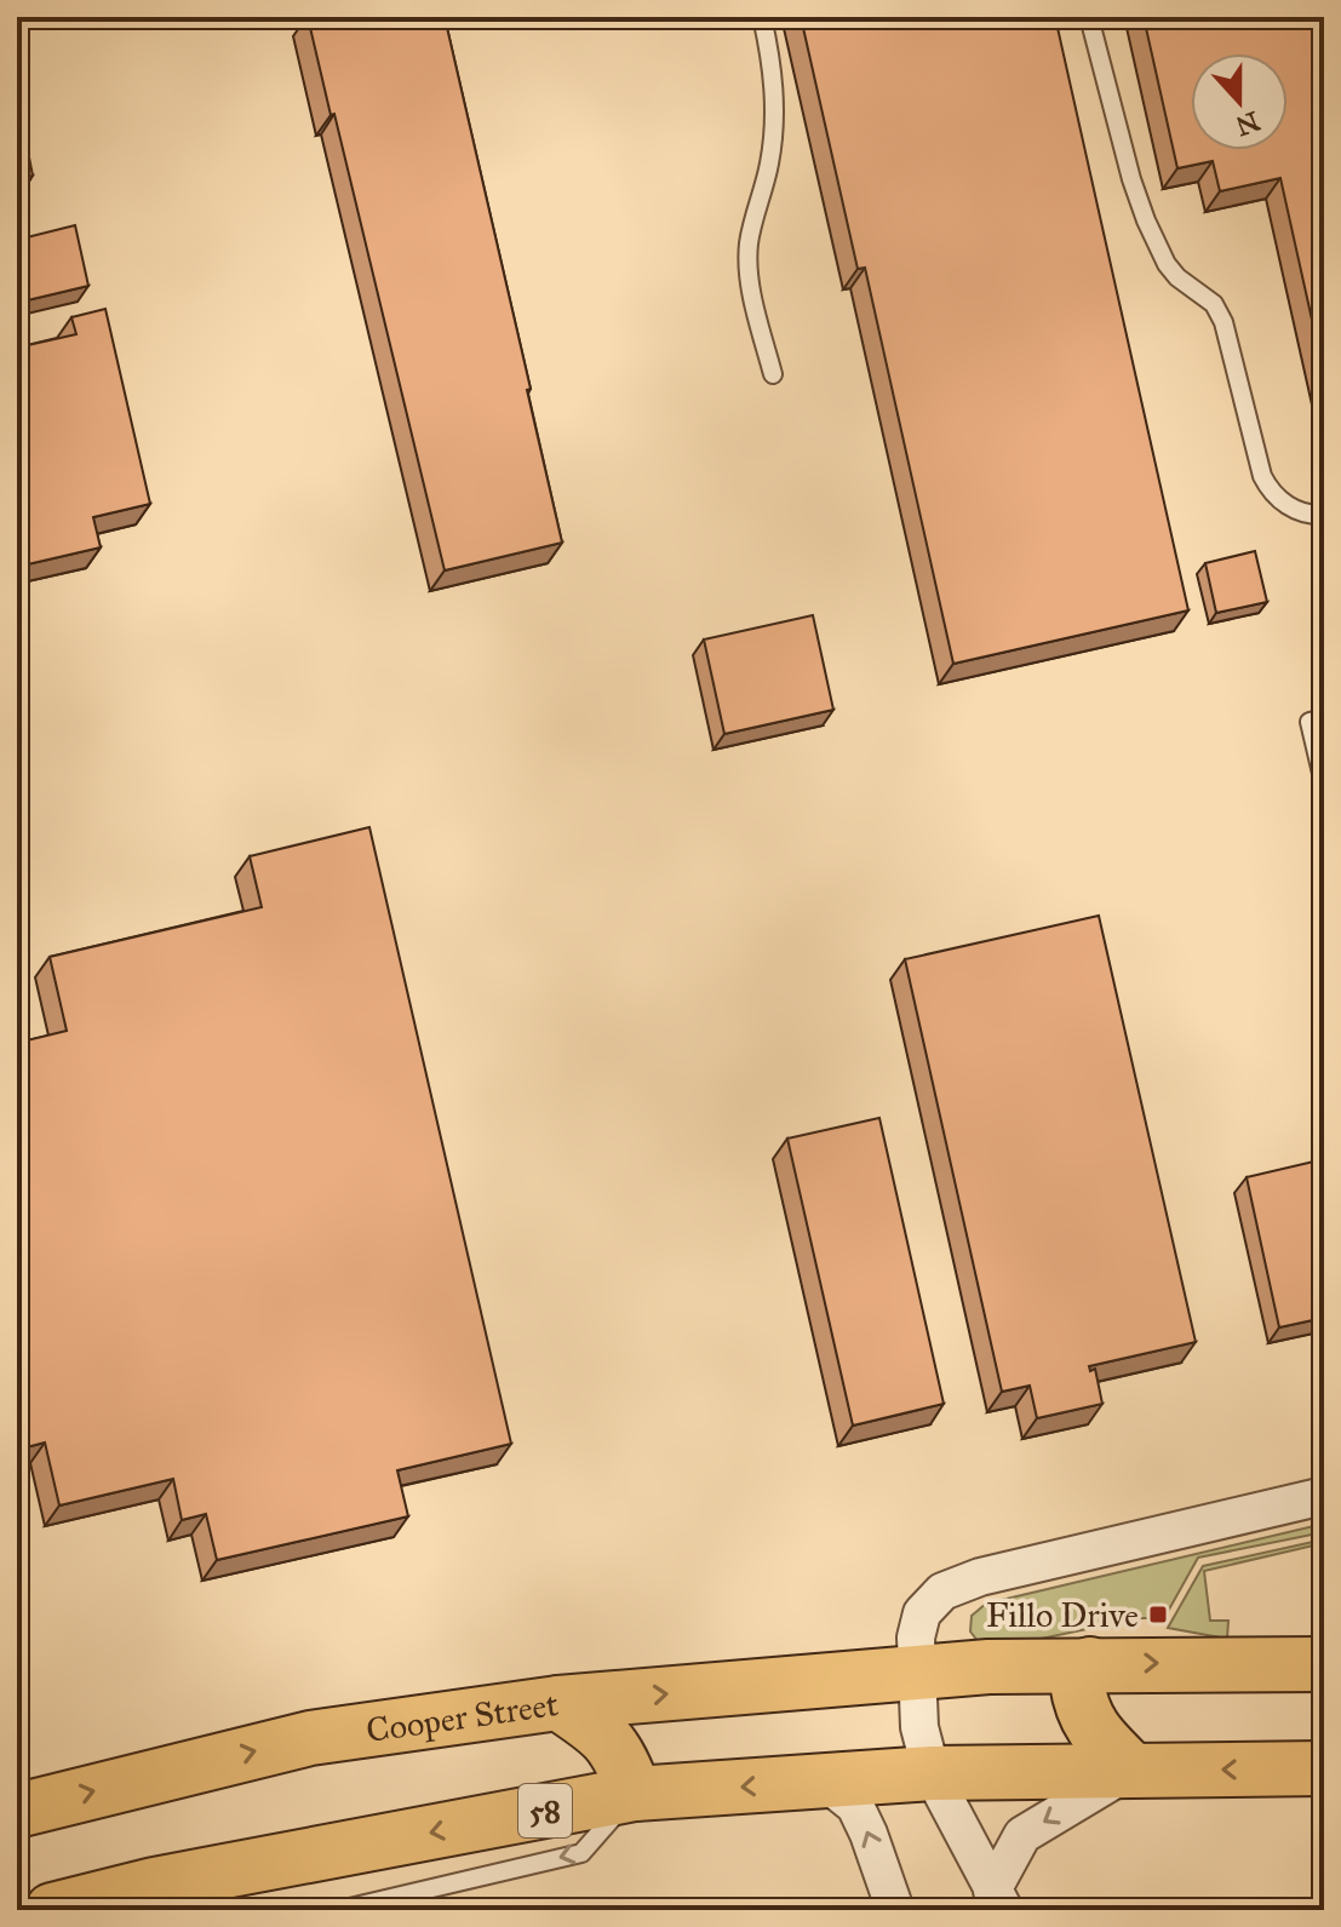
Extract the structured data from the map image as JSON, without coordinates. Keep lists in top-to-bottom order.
{
  "streets": {
    "main road": ["Cooper Street", "58"]
  },
  "places": {
    "transit": ["Fillo Drive"]
  },
  "north": "bottom"
}
